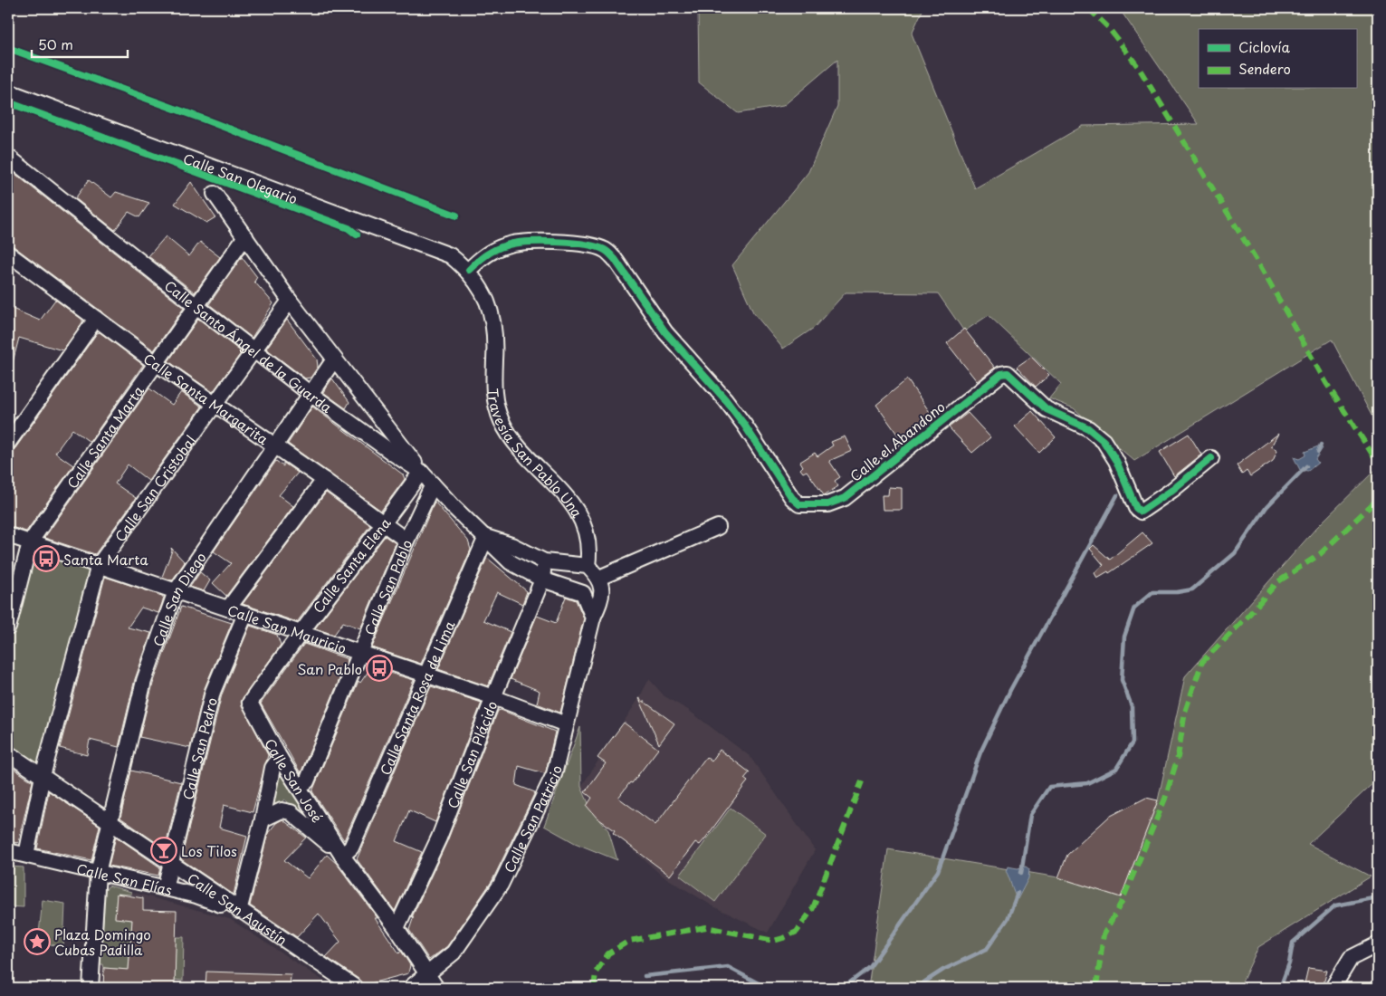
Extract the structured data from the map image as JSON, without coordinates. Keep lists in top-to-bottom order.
{
  "streets": {
    "street": [
      "Calle San Olegario",
      "Calle Santo Ángel de la Guarda",
      "Calle Santa Margarita",
      "Calle Santa Marta",
      "Calle el Abandono",
      "Travesía San Pablo Una",
      "Calle San Cristobal",
      "Calle Santa Elena",
      "Calle San Pablo",
      "Calle San Diego",
      "Calle San Mauricio",
      "Calle Santa Rosa de Lima",
      "Calle San Pedro",
      "Calle San Plácido",
      "Calle San José",
      "Calle San Patricio",
      "Calle San Elías",
      "Calle San Agustín"
    ]
  },
  "crossings": [
    ["Calle San Olegario", "Calle Santo Ángel de la Guarda"],
    ["Calle San Olegario", "Calle Santa Marta"],
    ["Calle San Olegario", "Calle el Abandono"],
    ["Calle San Olegario", "Travesía San Pablo Una"],
    ["Calle San Olegario", "Calle San Cristobal"],
    ["Calle San Olegario", "Calle Santa Elena"],
    ["Calle San Olegario", "Calle San Diego"],
    ["Calle Santo Ángel de la Guarda", "Calle Santa Marta"],
    ["Calle Santo Ángel de la Guarda", "Travesía San Pablo Una"],
    ["Calle Santo Ángel de la Guarda", "Calle San Cristobal"],
    ["Calle Santo Ángel de la Guarda", "Calle Santa Elena"],
    ["Calle Santo Ángel de la Guarda", "Calle San Pablo"],
    ["Calle Santo Ángel de la Guarda", "Calle San Diego"],
    ["Calle Santo Ángel de la Guarda", "Calle Santa Rosa de Lima"],
    ["Calle Santo Ángel de la Guarda", "Calle San Plácido"],
    ["Calle Santa Margarita", "Calle Santa Marta"],
    ["Calle Santa Margarita", "Calle San Cristobal"],
    ["Calle Santa Margarita", "Calle Santa Elena"],
    ["Calle Santa Margarita", "Calle San Pablo"],
    ["Calle Santa Margarita", "Calle San Diego"],
    ["Calle Santa Marta", "Calle San Mauricio"],
    ["Calle San Cristobal", "Calle San Mauricio"],
    ["Calle San Cristobal", "Calle San Elías"],
    ["Calle San Cristobal", "Calle San Agustín"],
    ["Calle Santa Elena", "Calle San Mauricio"],
    ["Calle Santa Elena", "Calle San José"],
    ["Calle San Pablo", "Calle San Mauricio"],
    ["Calle San Pablo", "Calle San José"],
    ["Calle San Diego", "Calle San Mauricio"],
    ["Calle San Diego", "Calle San Elías"],
    ["Calle San Diego", "Calle San Agustín"],
    ["Calle San Mauricio", "Calle Santa Rosa de Lima"],
    ["Calle San Mauricio", "Calle San Pedro"],
    ["Calle San Mauricio", "Calle San Plácido"],
    ["Calle San Mauricio", "Calle San Patricio"],
    ["Calle Santa Rosa de Lima", "Calle San José"],
    ["Calle San Pedro", "Calle San Elías"],
    ["Calle San Pedro", "Calle San Agustín"],
    ["Calle San Plácido", "Calle San José"],
    ["Calle San José", "Calle San Patricio"],
    ["Calle San Elías", "Calle San Agustín"]
  ],
  "places": {
    "bus stop": ["Santa Marta", "San Pablo"],
    "bar": ["Los Tilos"],
    "place": ["Plaza Domingo Cubas Padilla"]
  },
  "legend": ["Ciclovía", "Sendero"],
  "scale_bar": "50 m"
}
